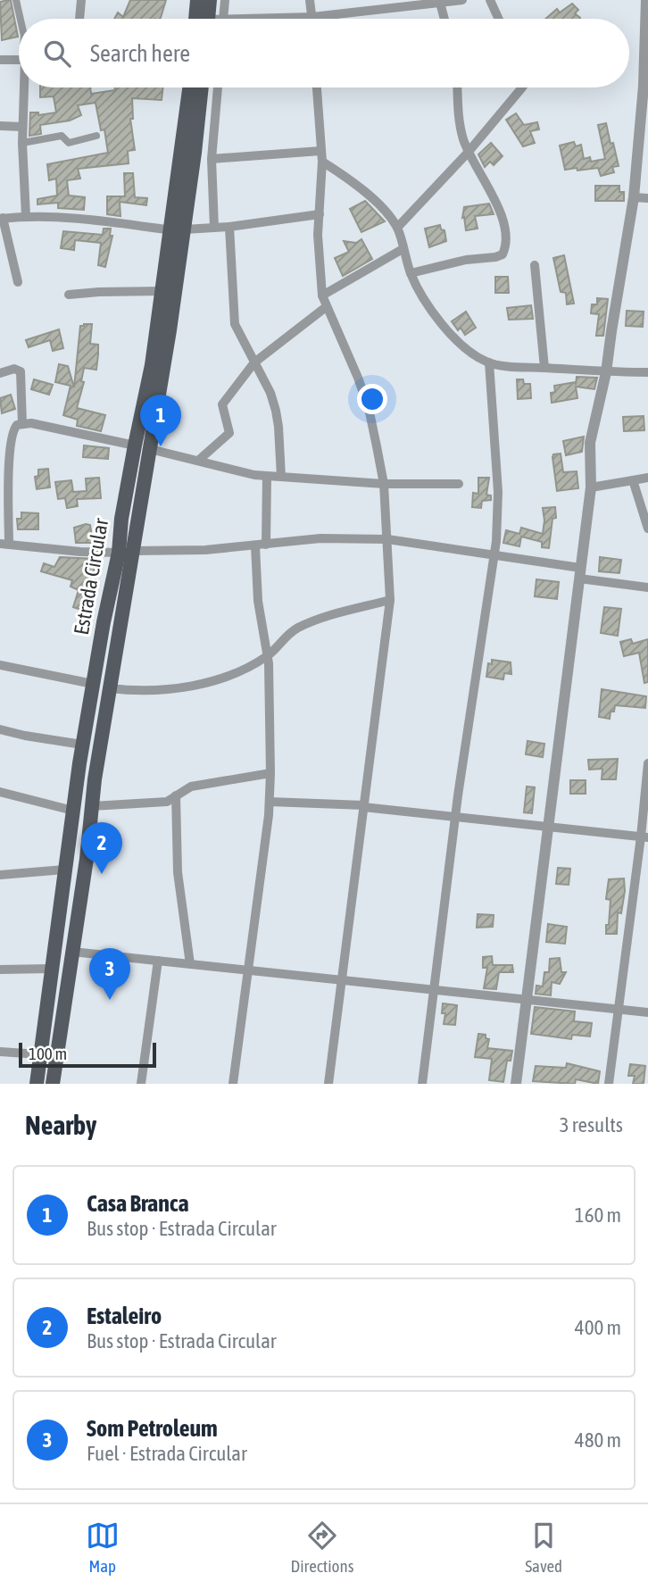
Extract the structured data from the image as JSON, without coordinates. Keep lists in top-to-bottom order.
{
  "streets": {
    "main road": ["Estrada Circular"]
  },
  "scale_bar": "100 m",
  "page": {
    "search": "Search here",
    "pins": ["1", "2", "3"],
    "scale": "100 m",
    "heading": ["Nearby", "3 results"],
    "list": [
      {
        "mark": "1",
        "name": "Casa Branca",
        "note": "Bus stop · Estrada Circular",
        "value": "160 m"
      },
      {
        "mark": "2",
        "name": "Estaleiro",
        "note": "Bus stop · Estrada Circular",
        "value": "400 m"
      },
      {
        "mark": "3",
        "name": "Som Petroleum",
        "note": "Fuel · Estrada Circular",
        "value": "480 m"
      }
    ],
    "nav": ["Map", "Directions", "Saved"]
  }
}
